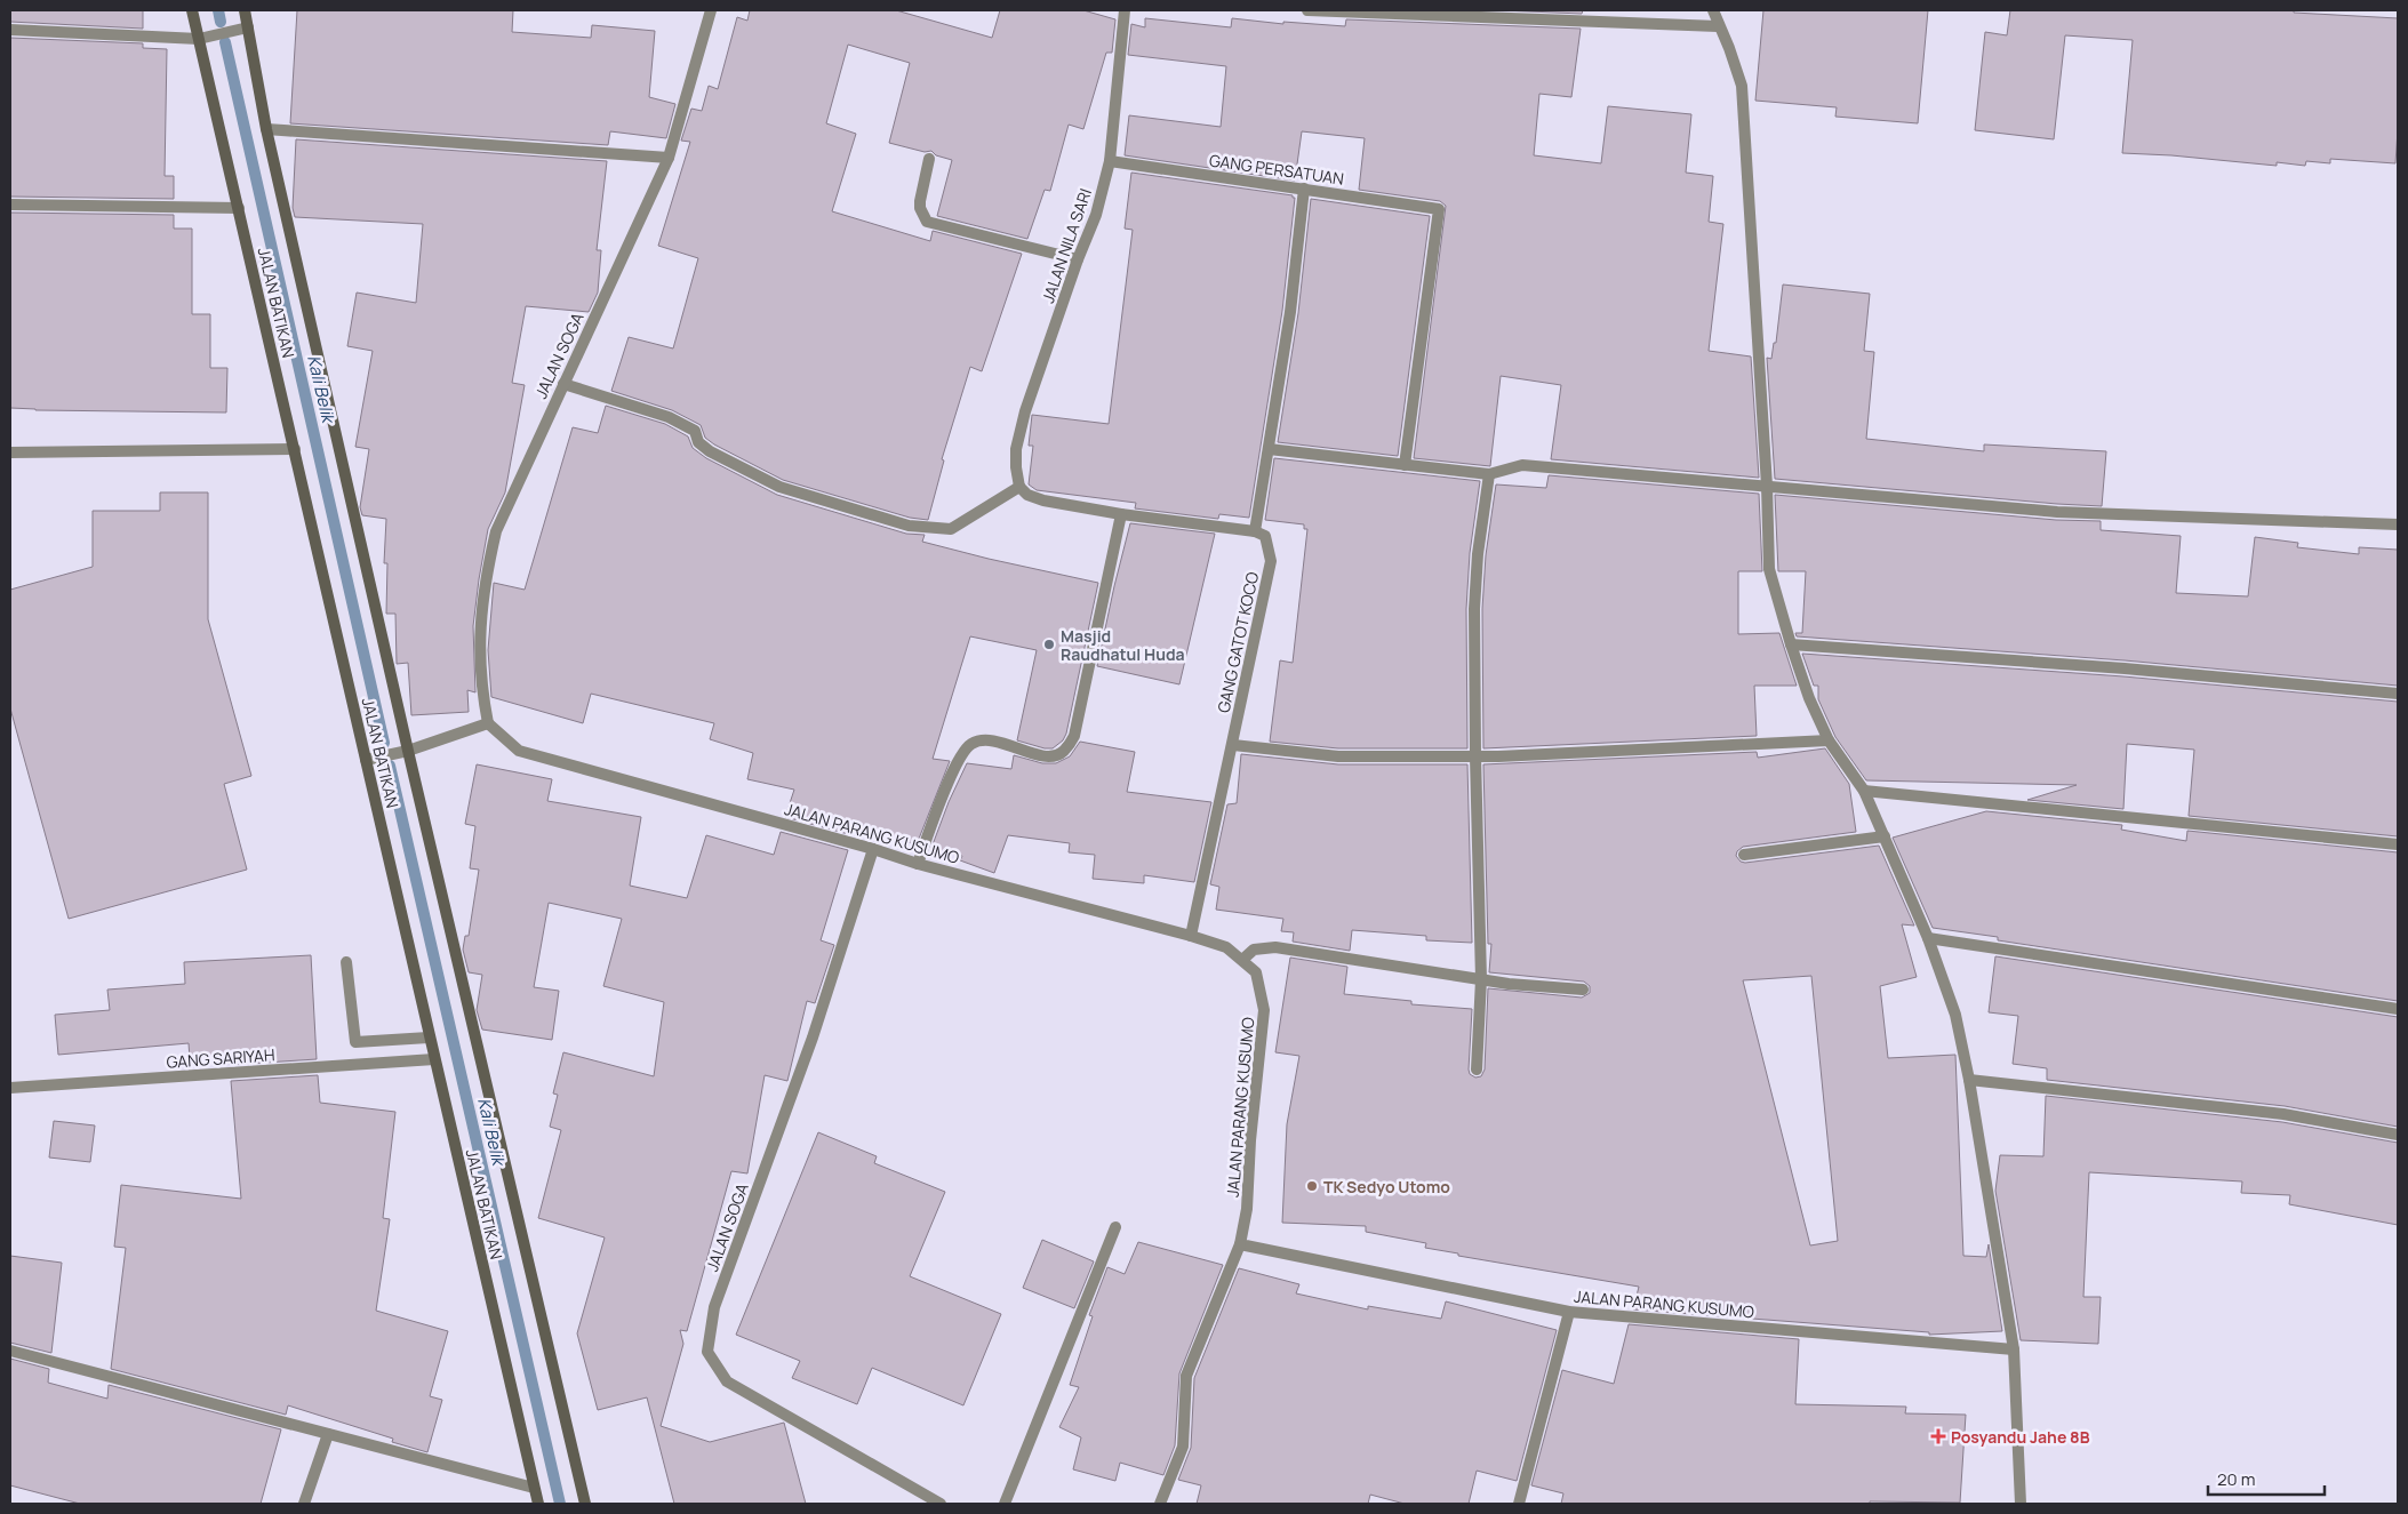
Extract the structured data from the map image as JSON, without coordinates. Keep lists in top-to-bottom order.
{
  "streets": {
    "main road": ["JALAN BATIKAN"],
    "street": [
      "GANG PERSATUAN",
      "JALAN NILA SARI",
      "JALAN SOGA",
      "GANG GATOT KOCO",
      "JALAN PARANG KUSUMO",
      "GANG SARIYAH"
    ]
  },
  "crossings": [
    ["GANG PERSATUAN", "JALAN NILA SARI"],
    ["JALAN BATIKAN", "GANG SARIYAH"],
    ["JALAN SOGA", "JALAN PARANG KUSUMO"],
    ["GANG GATOT KOCO", "JALAN PARANG KUSUMO"]
  ],
  "water": ["Kali Belik"],
  "places": {
    "other": ["Masjid Raudhatul Huda", "TK Sedyo Utomo"],
    "health": ["Posyandu Jahe 8B"]
  },
  "scale_bar": "20 m"
}
